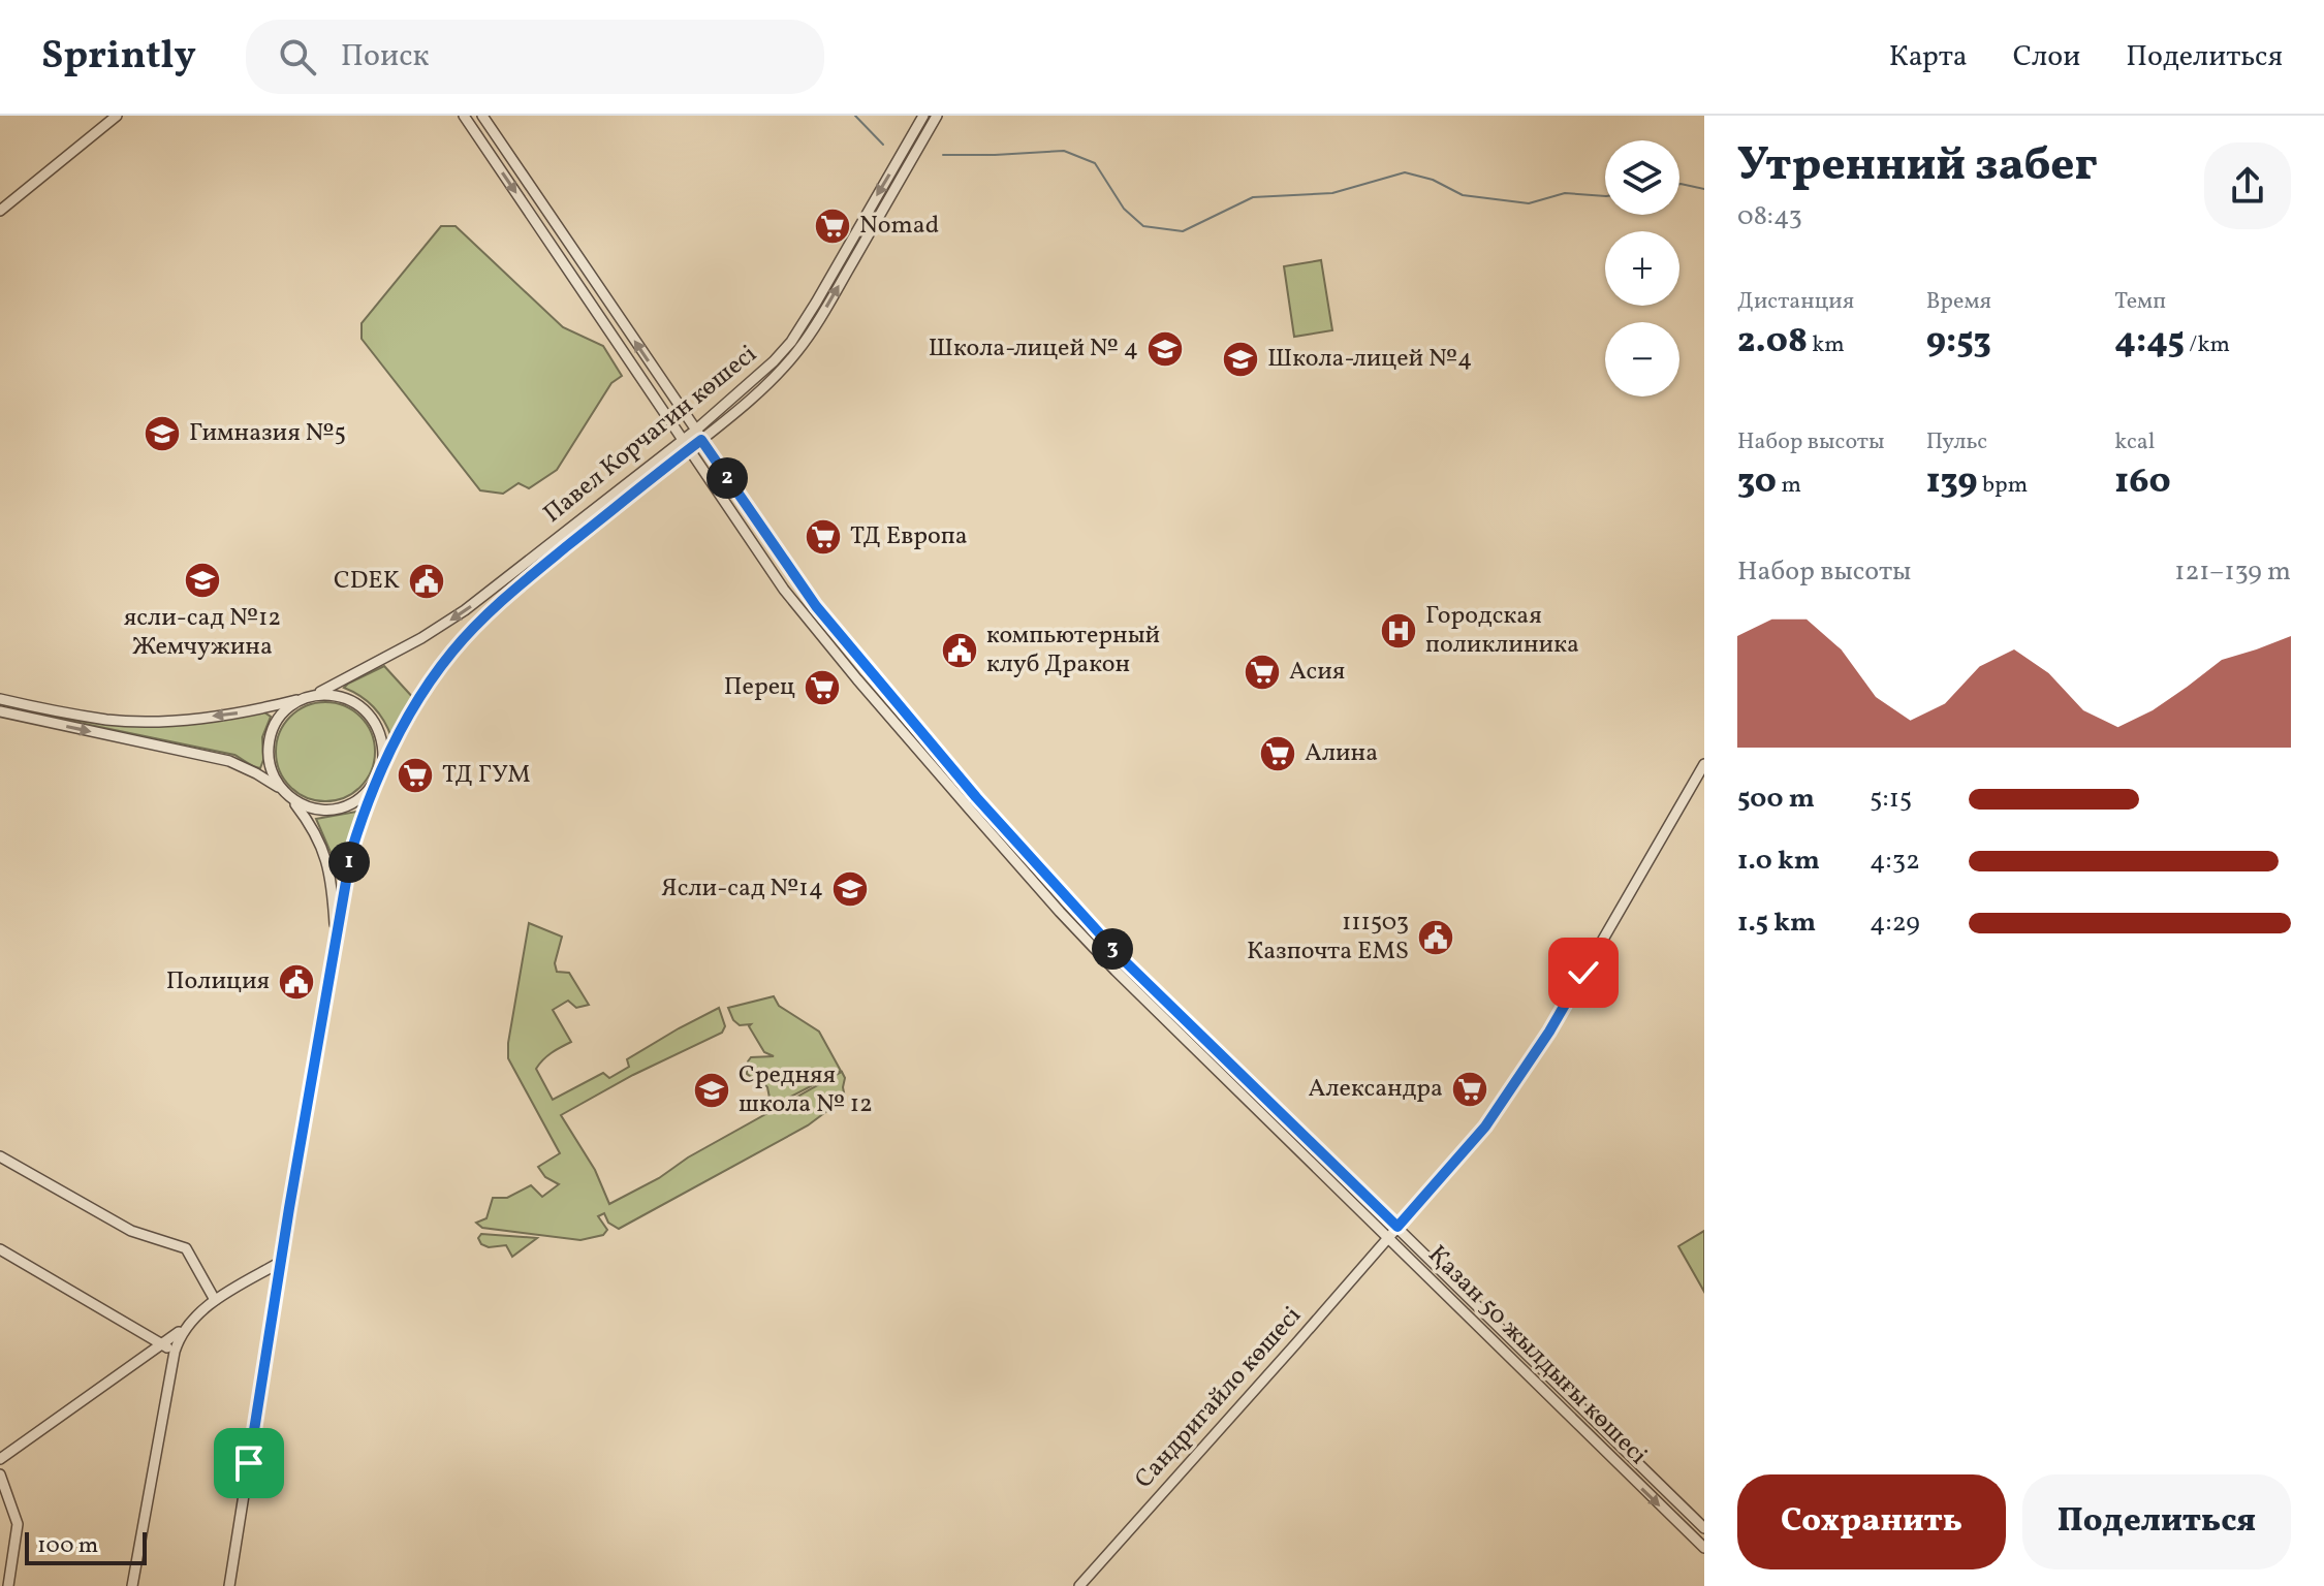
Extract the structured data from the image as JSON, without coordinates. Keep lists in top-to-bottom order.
{
  "streets": {
    "street": ["Павел Корчагин көшесі", "Қазан 50 жылдығы көшесі", "Сандригайло көшесі"]
  },
  "crossings": [
    ["Павел Корчагин көшесі", "Қазан 50 жылдығы көшесі"],
    ["Қазан 50 жылдығы көшесі", "Сандригайло көшесі"]
  ],
  "places": {
    "supermarket": [
      "Nomad",
      "ТД Европа",
      "Асия",
      "Перец",
      "Алина",
      "ТД ГУМ",
      "Александра"
    ],
    "school or university": [
      "Школа-лицей № 4",
      "Школа-лицей №4",
      "Гимназия №5",
      "ясли-сад №12 Жемчужина",
      "Ясли-сад №14",
      "Средняя школа № 12"
    ],
    "public building": [
      "CDEK",
      "компьютерный клуб Дракон",
      "111503 Казпочта EMS",
      "Полиция"
    ],
    "hospital": ["Городская поликлиника"]
  },
  "scale_bar": "100 m",
  "page": {
    "header": "Sprintly",
    "search": "Поиск",
    "nav": ["Карта", "Слои", "Поделиться"],
    "heading": ["Утренний забег", "08:43"],
    "map_buttons": ["+", "−"],
    "stats": [
      ["Дистанция", "2.08 km"],
      ["Время", "9:53"],
      ["Темп", "4:45 /km"],
      ["Набор высоты", "30 m"],
      ["Пульс", "139 bpm"],
      ["kcal", "160"]
    ],
    "pins": ["2", "1", "3"],
    "chart": ["Набор высоты", "121–139 m"],
    "list": [
      {
        "name": "500 m",
        "note": "5:15"
      },
      {
        "name": "1.0 km",
        "note": "4:32"
      },
      {
        "name": "1.5 km",
        "note": "4:29"
      }
    ],
    "buttons": ["Сохранить", "Поделиться"],
    "scale": "100 m"
  }
}
